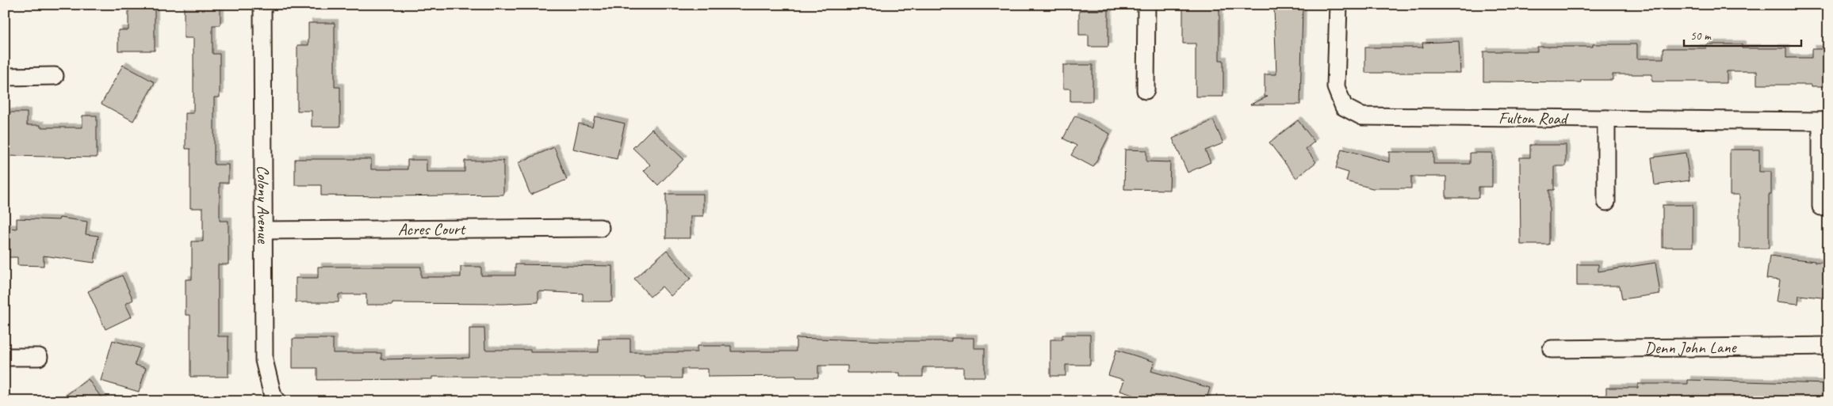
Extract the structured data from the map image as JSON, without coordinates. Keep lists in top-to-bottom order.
{
  "streets": {
    "street": [
      "Fulton Road",
      "Colony Avenue",
      "Acres Court",
      "Denn John Lane"
    ]
  },
  "crossings": [
    ["Colony Avenue", "Acres Court"]
  ],
  "scale_bar": "50 m"
}
